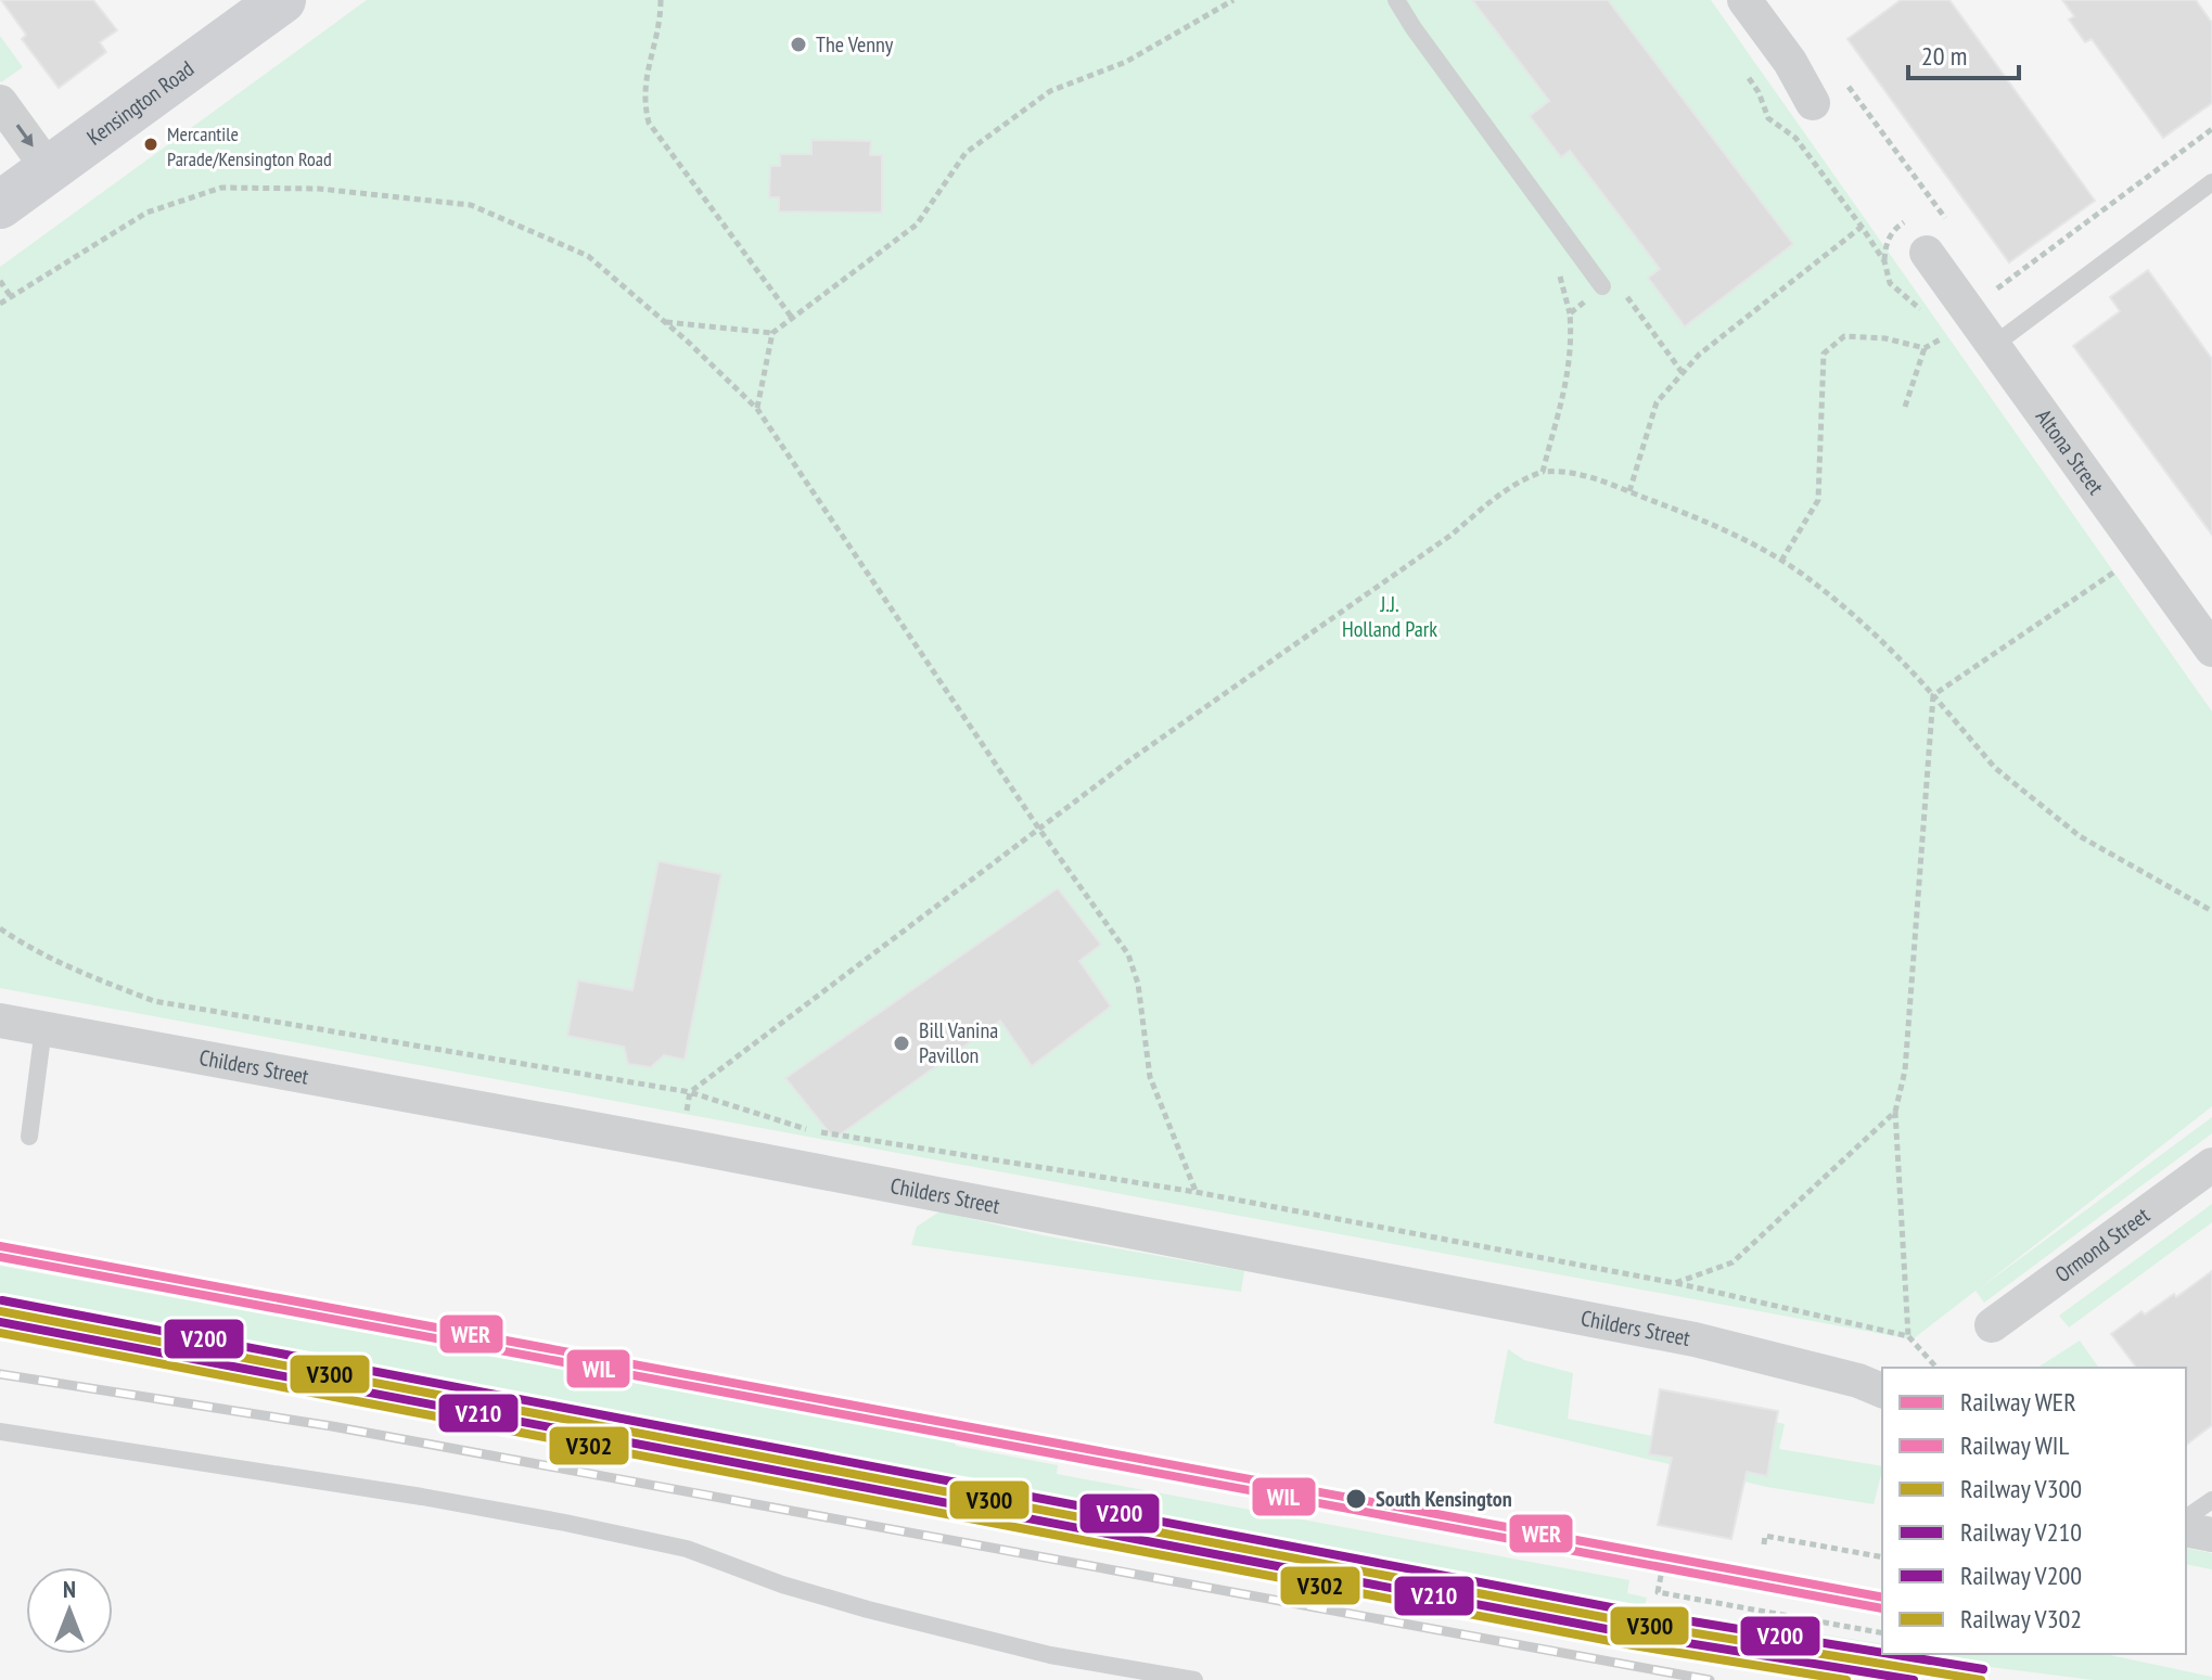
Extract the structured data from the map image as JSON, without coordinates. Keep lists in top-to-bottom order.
{
  "streets": {
    "street": [
      "Kensington Road",
      "Altona Street",
      "Childers Street",
      "Ormond Street"
    ]
  },
  "parks": ["J.J. Holland Park"],
  "places": [
    "The Venny",
    "Mercantile Parade/Kensington Road",
    "Bill Vanina Pavillon",
    "South Kensington"
  ],
  "lines": [
    "rail line WER",
    "rail line WIL",
    "rail line V200",
    "rail line V300",
    "rail line V210",
    "rail line V302"
  ],
  "legend": [
    "Railway WER",
    "Railway WIL",
    "Railway V300",
    "Railway V210",
    "Railway V200",
    "Railway V302"
  ],
  "scale_bar": "20 m",
  "north": "top"
}
